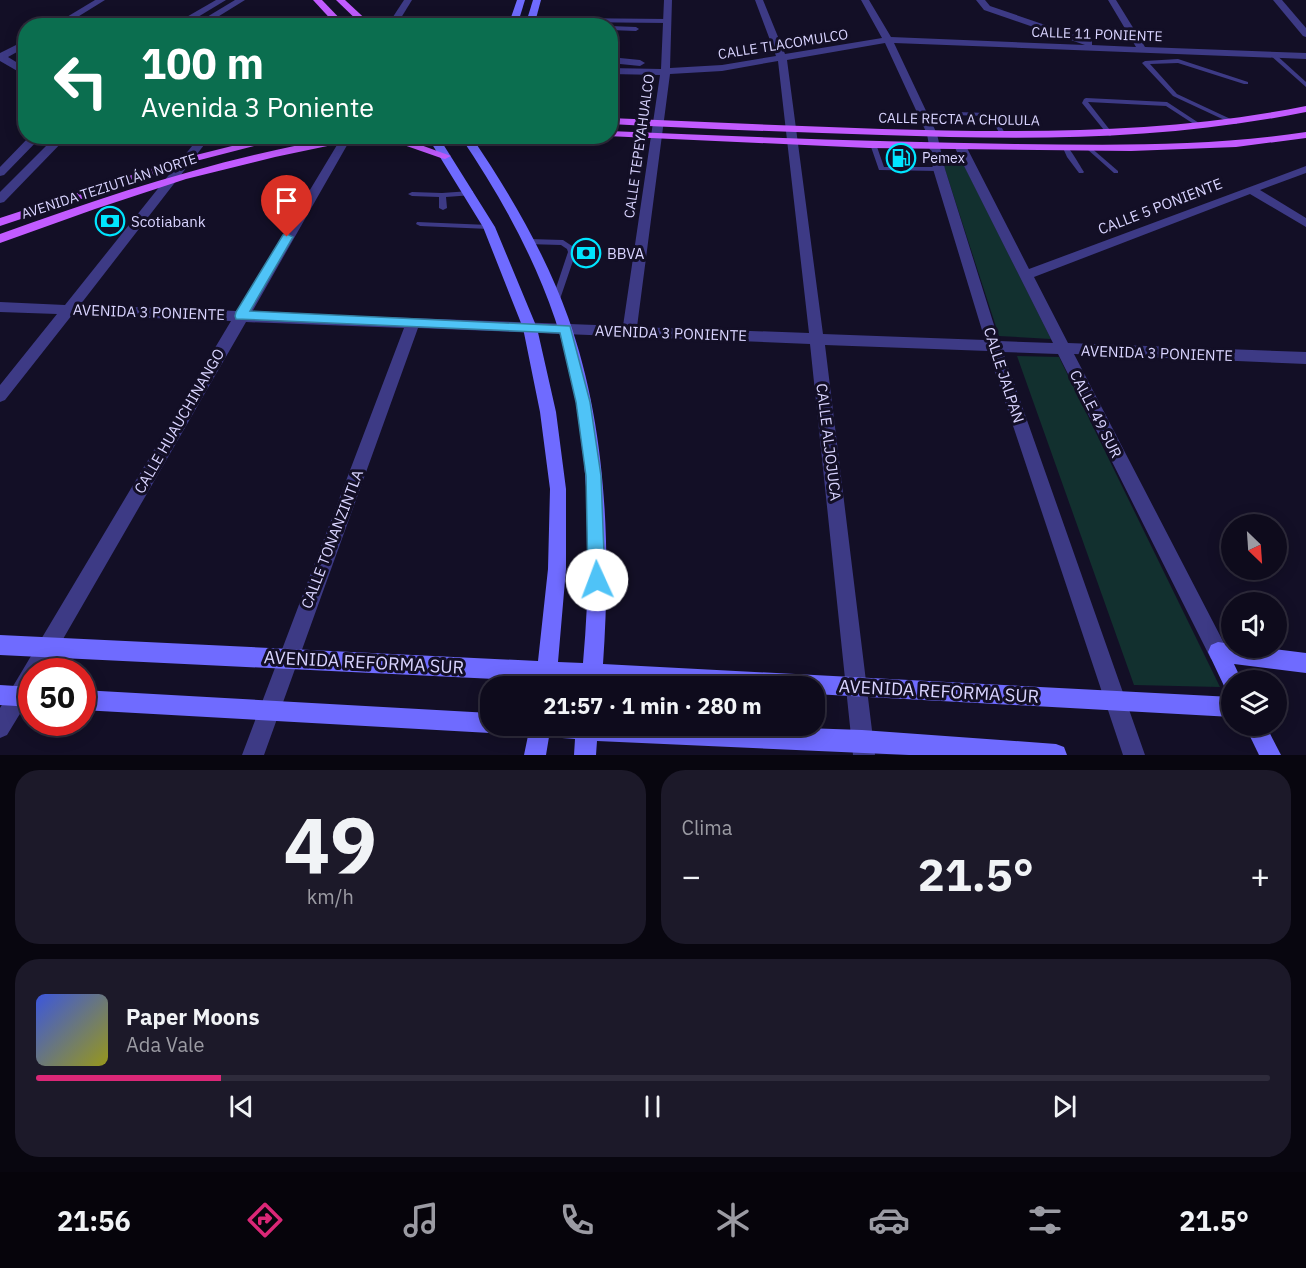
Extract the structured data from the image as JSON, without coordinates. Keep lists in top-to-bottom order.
{
  "streets": {
    "main road": [
      "CALLE RECTA A CHOLULA",
      "AVENIDA TEZIUTLÁN NORTE",
      "CALLE 49 SUR",
      "AVENIDA REFORMA SUR"
    ],
    "street": [
      "CALLE 11 PONIENTE",
      "CALLE TLACOMULCO",
      "CALLE TEPEYAHUALCO",
      "CALLE 5 PONIENTE",
      "AVENIDA 3 PONIENTE",
      "CALLE JALPAN",
      "CALLE HUAUCHINANGO",
      "CALLE ALJOJUCA",
      "CALLE TONANZINTLA"
    ]
  },
  "crossings": [
    ["CALLE 11 PONIENTE", "CALLE TLACOMULCO"],
    ["CALLE 11 PONIENTE", "CALLE JALPAN"],
    ["CALLE TLACOMULCO", "CALLE TEPEYAHUALCO"],
    ["CALLE TLACOMULCO", "CALLE JALPAN"],
    ["CALLE TLACOMULCO", "CALLE ALJOJUCA"],
    ["CALLE RECTA A CHOLULA", "CALLE TEPEYAHUALCO"],
    ["CALLE RECTA A CHOLULA", "CALLE JALPAN"],
    ["CALLE RECTA A CHOLULA", "CALLE 49 SUR"],
    ["CALLE RECTA A CHOLULA", "CALLE ALJOJUCA"],
    ["CALLE TEPEYAHUALCO", "AVENIDA 3 PONIENTE"],
    ["CALLE 5 PONIENTE", "CALLE 49 SUR"],
    ["AVENIDA 3 PONIENTE", "CALLE JALPAN"],
    ["AVENIDA 3 PONIENTE", "CALLE 49 SUR"],
    ["AVENIDA 3 PONIENTE", "CALLE HUAUCHINANGO"],
    ["AVENIDA 3 PONIENTE", "CALLE ALJOJUCA"],
    ["AVENIDA 3 PONIENTE", "CALLE TONANZINTLA"],
    ["CALLE JALPAN", "AVENIDA REFORMA SUR"],
    ["CALLE HUAUCHINANGO", "AVENIDA REFORMA SUR"],
    ["CALLE ALJOJUCA", "AVENIDA REFORMA SUR"],
    ["CALLE TONANZINTLA", "AVENIDA REFORMA SUR"]
  ],
  "places": {
    "fuel station": ["Pemex"],
    "bank": ["Scotiabank", "BBVA"]
  },
  "north": "bottom right",
  "page": {
    "turn": ["100 m", "Avenida 3 Poniente"],
    "limit": "50",
    "trip": "21:57 · 1 min · 280 m",
    "tile": [
      ["49", "km/h"],
      "Clima"
    ],
    "heat": ["−", "21.5°", "+"],
    "song": ["Paper Moons", "Ada Vale"],
    "tabs": ["21:56", "21.5°"]
  }
}
